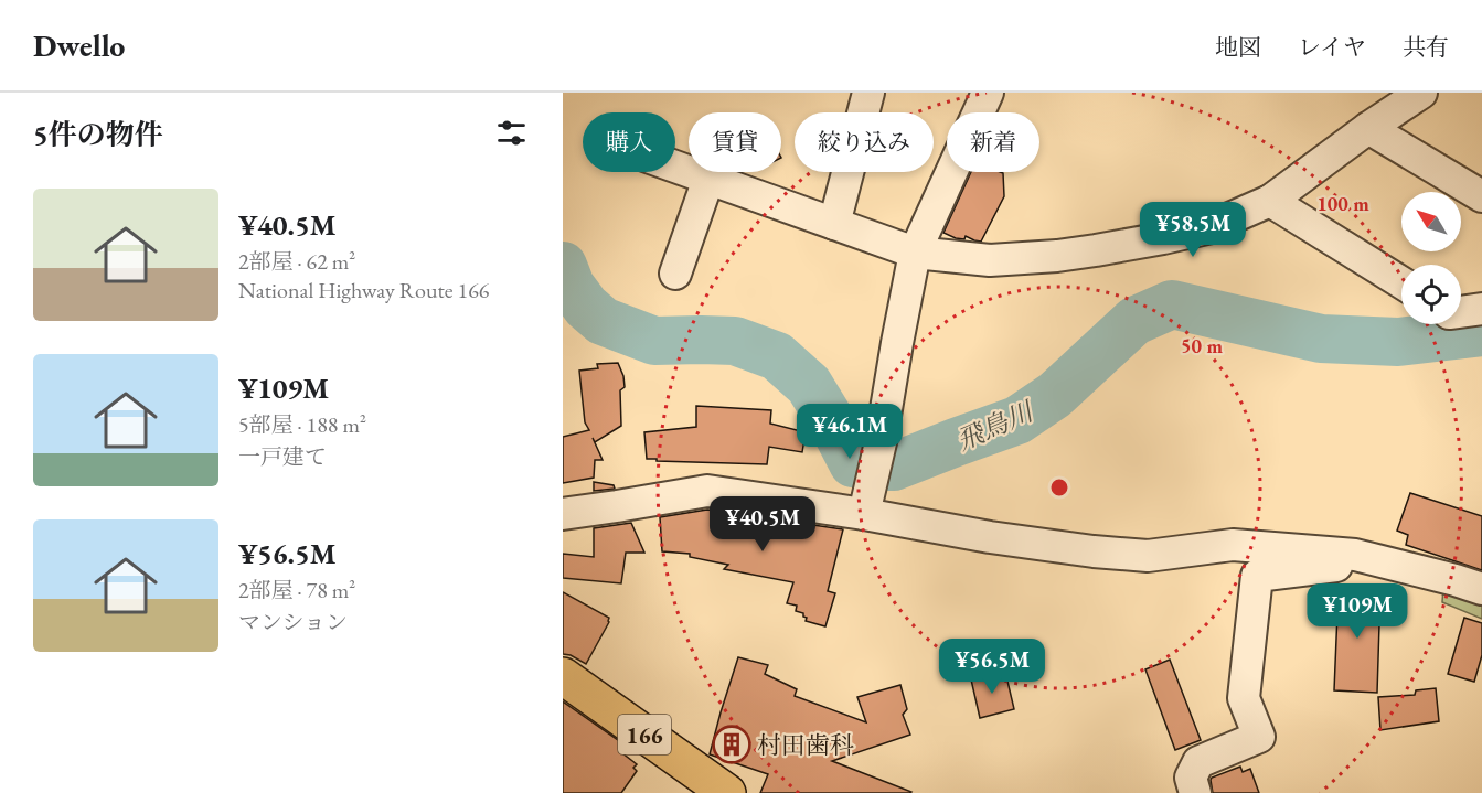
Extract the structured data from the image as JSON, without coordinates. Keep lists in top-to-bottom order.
{
  "streets": {
    "highway": ["166"]
  },
  "water": ["飛鳥川"],
  "places": {
    "building": ["村田歯科"]
  },
  "north": "top left",
  "page": {
    "header": "Dwello",
    "nav": ["地図", "レイヤ", "共有"],
    "heading": "5件の物件",
    "chip": [
      "購入",
      "賃貸",
      "絞り込み",
      "新着"
    ],
    "list": [
      {
        "name": "¥40.5M",
        "note": "2部屋 · 62 m² · National Highway Route 166"
      },
      {
        "name": "¥109M",
        "note": "5部屋 · 188 m² · 一戸建て"
      },
      {
        "name": "¥56.5M",
        "note": "2部屋 · 78 m² · マンション"
      }
    ],
    "price": [
      "¥58.5M",
      "¥46.1M",
      "¥40.5M",
      "¥109M",
      "¥56.5M"
    ]
  },
  "rings": ["100 m", "50 m"]
}
